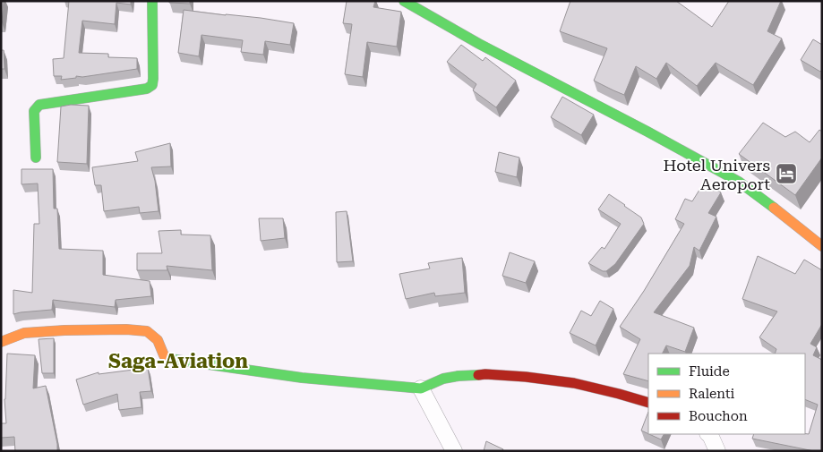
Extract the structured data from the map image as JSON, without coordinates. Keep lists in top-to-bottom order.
{
  "districts": ["Saga-Aviation"],
  "places": {
    "hotel": ["Hotel Univers Aeroport"]
  },
  "legend": ["Fluide", "Ralenti", "Bouchon"]
}
